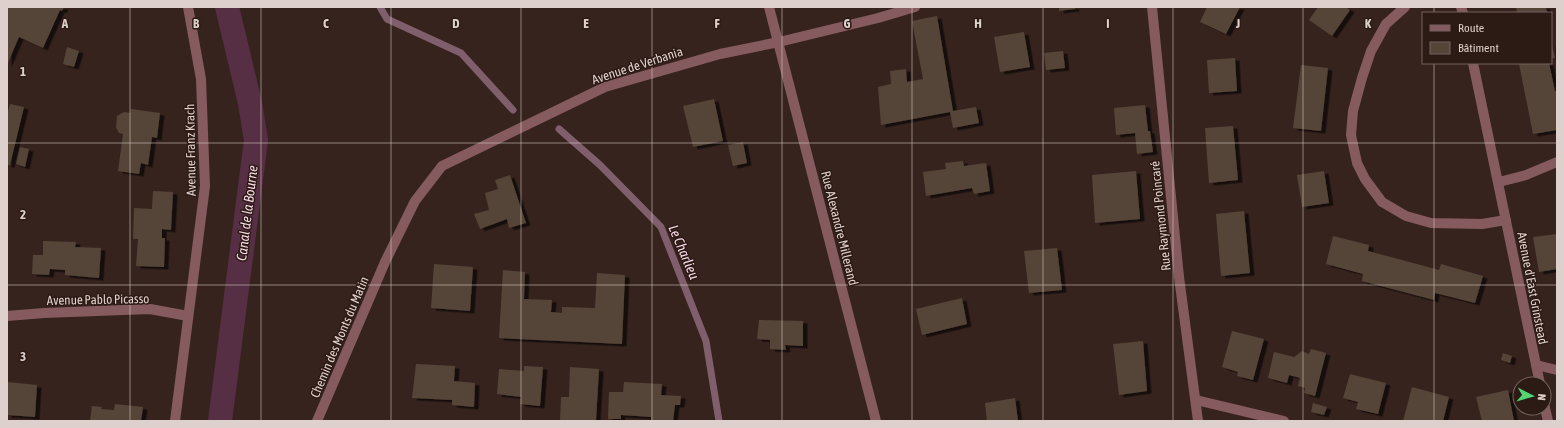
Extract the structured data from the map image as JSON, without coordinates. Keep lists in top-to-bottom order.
{
  "streets": {
    "street": [
      "Avenue de Verbania",
      "Avenue Franz Krach",
      "Rue Raymond Poincaré",
      "Rue Alexandre Millerand",
      "Avenue d'East Grinstead",
      "Avenue Pablo Picasso",
      "Chemin des Monts du Matin"
    ]
  },
  "crossings": [
    ["Avenue de Verbania", "Rue Alexandre Millerand"],
    ["Avenue de Verbania", "Chemin des Monts du Matin"],
    ["Avenue Franz Krach", "Avenue Pablo Picasso"]
  ],
  "water": ["Canal de la Bourne", "Le Charlieu"],
  "legend": ["Route", "Bâtiment"],
  "north": "right",
  "grid": {
    "columns": [
      "A",
      "B",
      "C",
      "D",
      "E",
      "F",
      "G",
      "H",
      "I",
      "J",
      "K"
    ],
    "rows": ["1", "2", "3"]
  }
}
